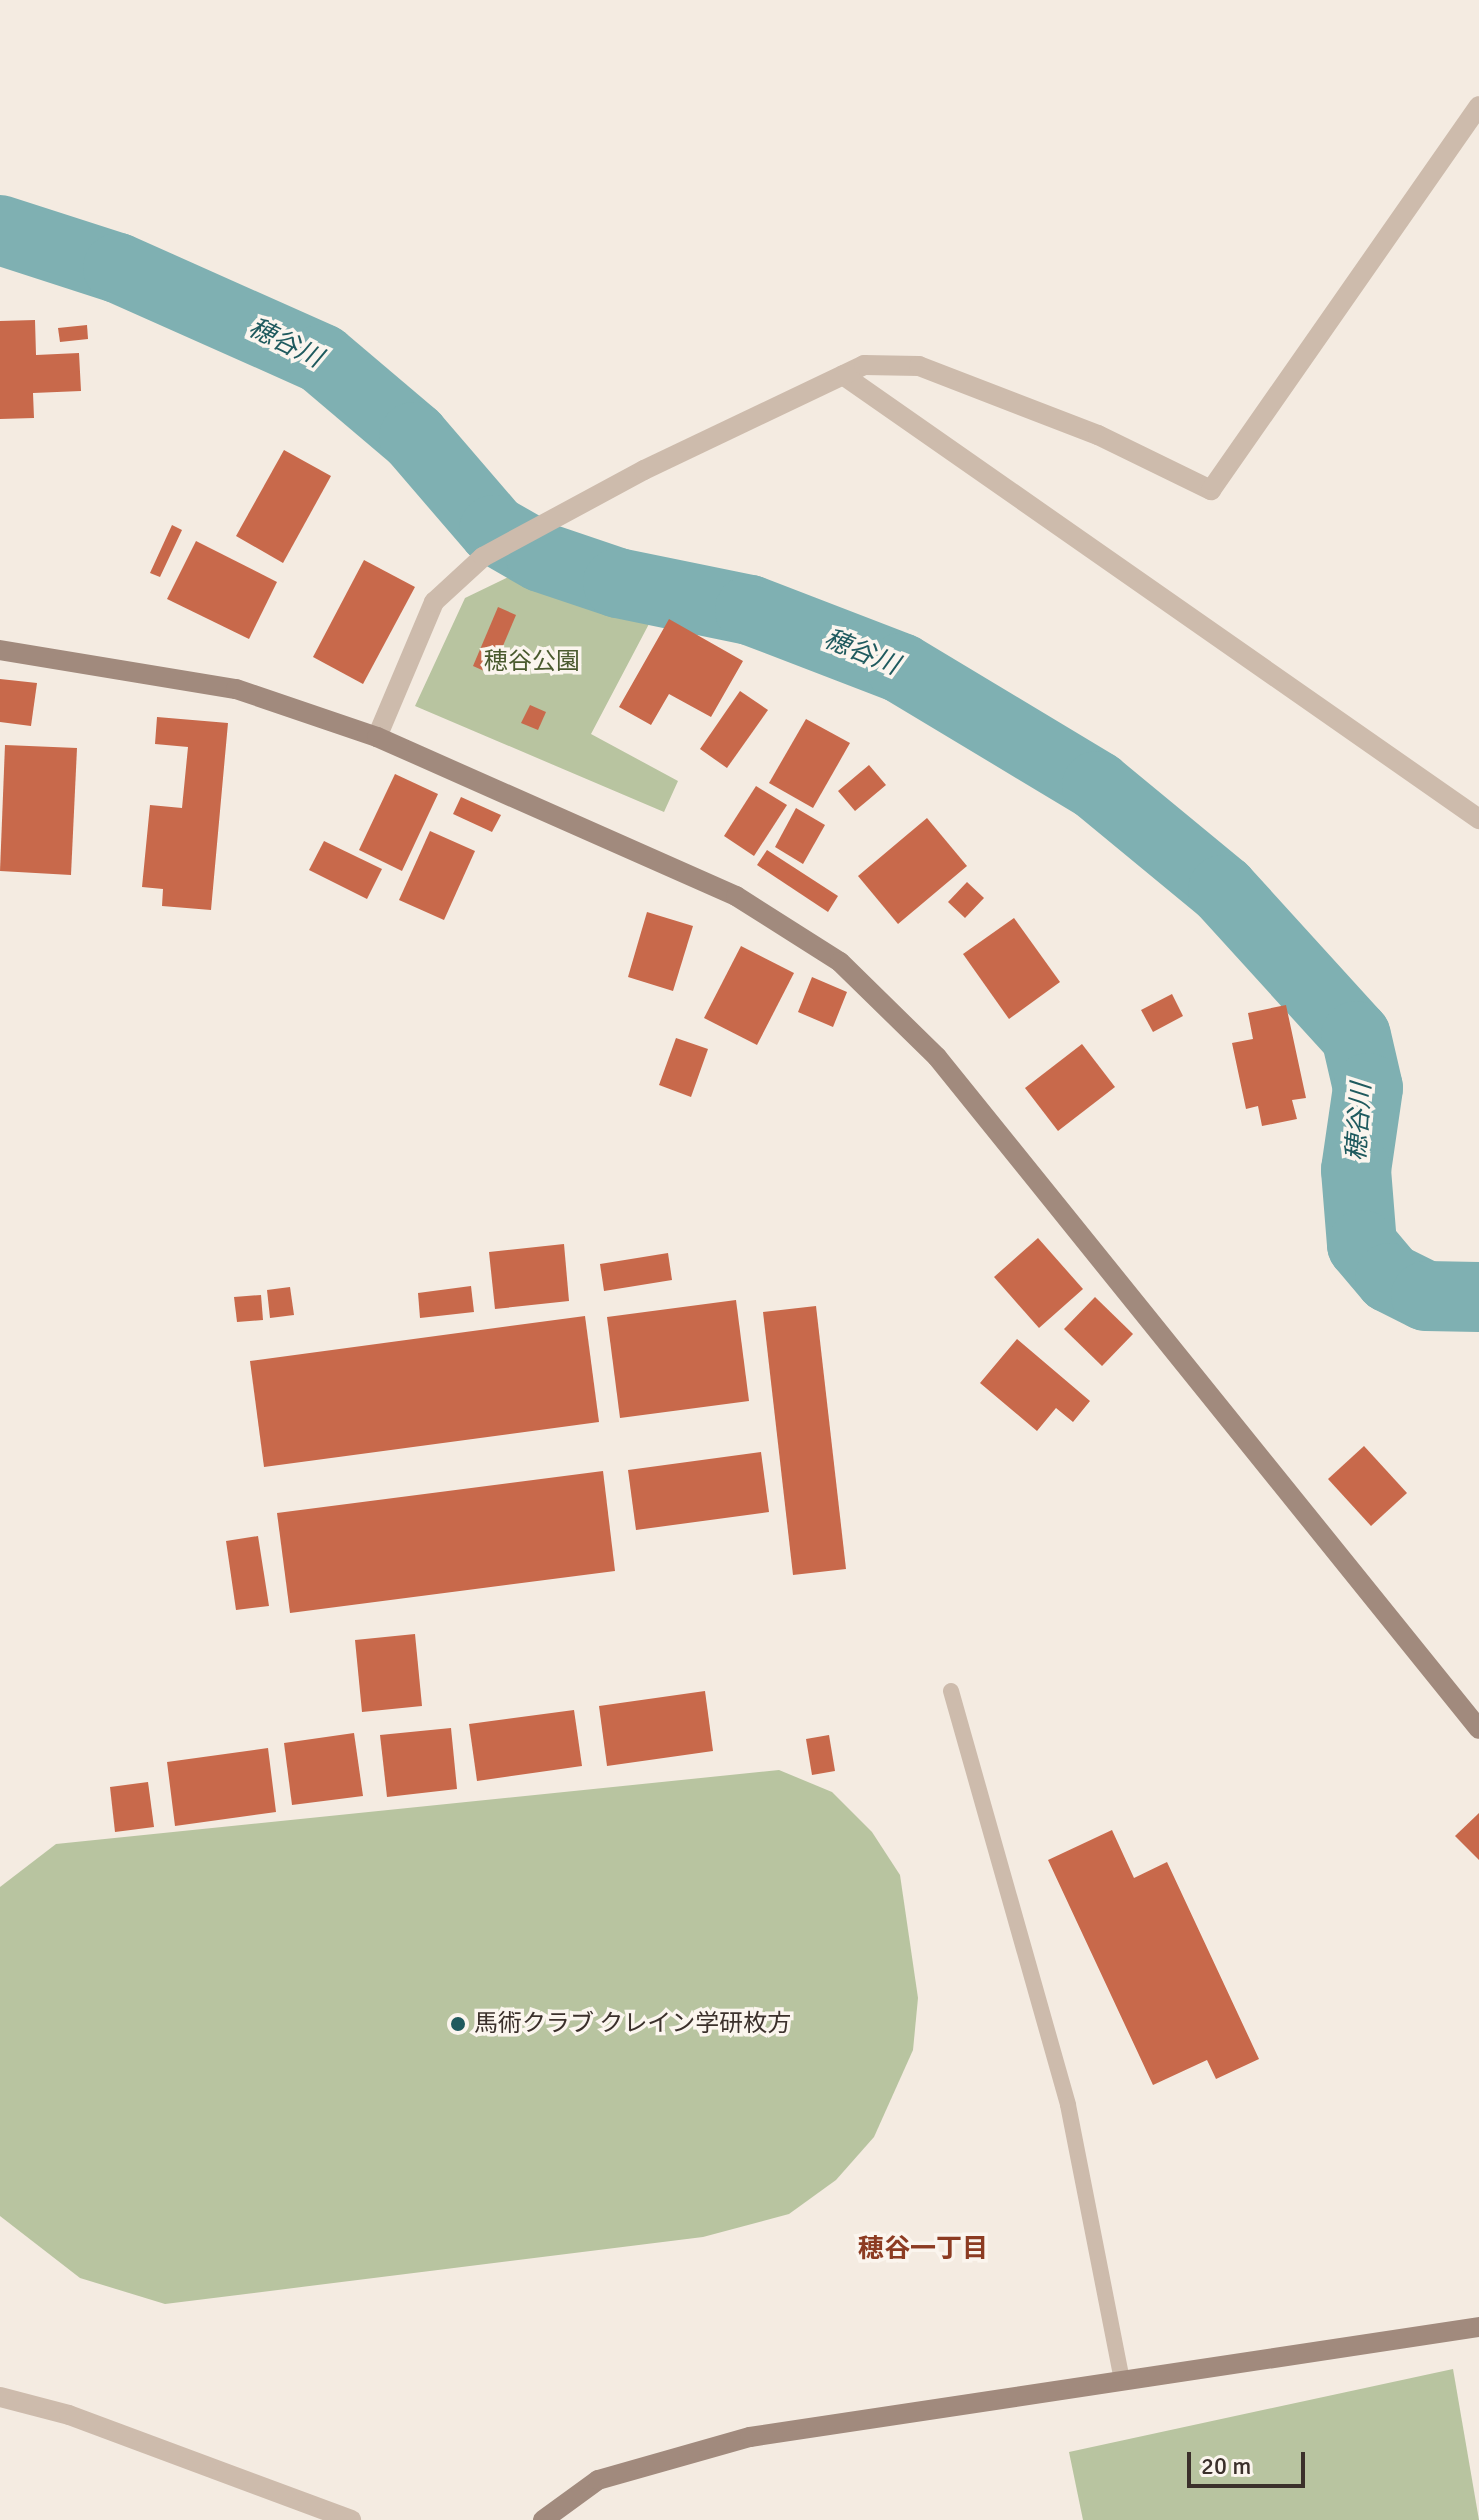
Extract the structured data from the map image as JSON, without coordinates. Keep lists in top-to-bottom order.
{
  "districts": ["穂谷一丁目"],
  "water": ["穂谷川"],
  "parks": ["穂谷公園"],
  "places": ["馬術クラブ クレイン学研枚方"],
  "scale_bar": "20 m"
}
